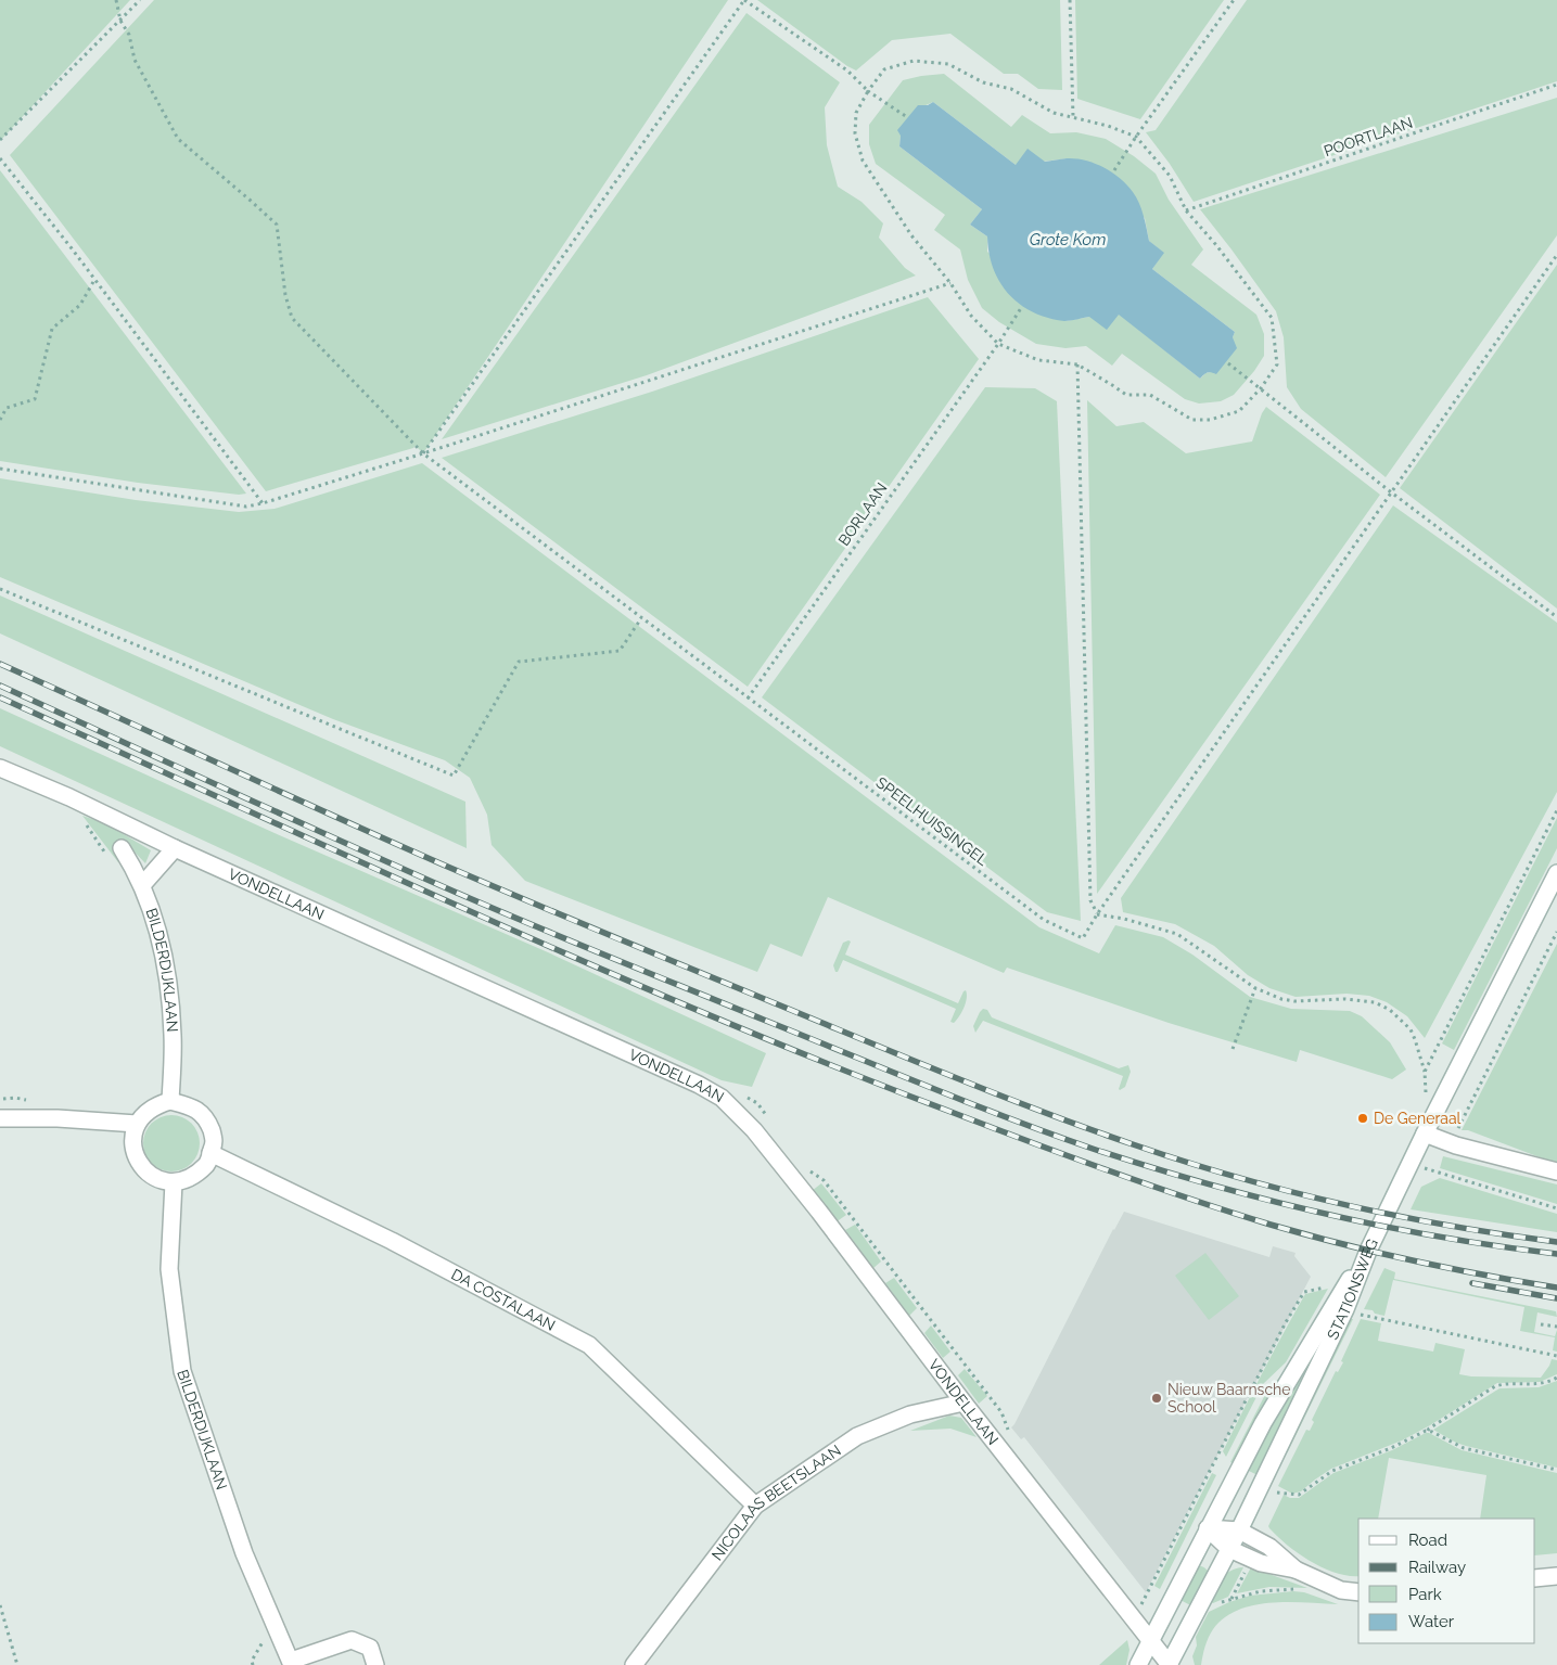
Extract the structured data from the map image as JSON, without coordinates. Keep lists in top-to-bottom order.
{
  "streets": {
    "street": [
      "VONDELLAAN",
      "BILDERDIJKLAAN",
      "DA COSTALAAN",
      "STATIONSWEG",
      "NICOLAAS BEETSLAAN"
    ],
    "path": ["POORTLAAN", "BORLAAN", "SPEELHUISSINGEL"]
  },
  "crossings": [
    ["BORLAAN", "SPEELHUISSINGEL"],
    ["VONDELLAAN", "STATIONSWEG"],
    ["VONDELLAAN", "NICOLAAS BEETSLAAN"],
    ["BILDERDIJKLAAN", "DA COSTALAAN"],
    ["DA COSTALAAN", "NICOLAAS BEETSLAAN"]
  ],
  "water": ["Grote Kom"],
  "places": ["De Generaal", "Nieuw Baarnsche School"],
  "legend": [
    "Road",
    "Railway",
    "Park",
    "Water"
  ]
}
